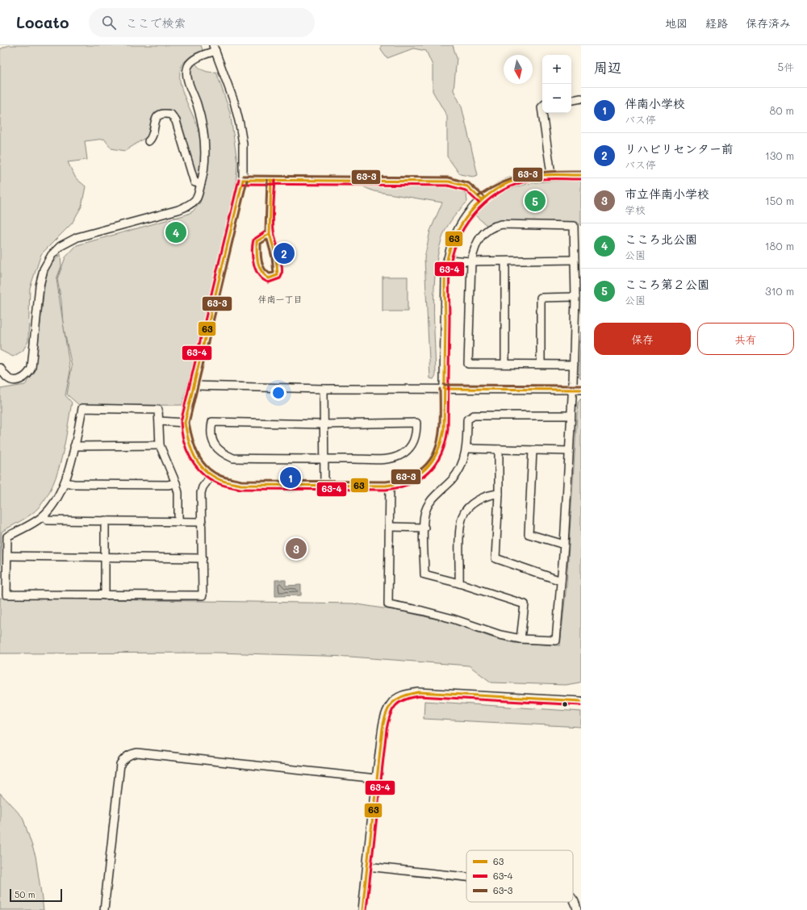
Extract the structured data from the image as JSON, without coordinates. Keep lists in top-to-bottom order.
{
  "districts": ["伴南一丁目"],
  "lines": ["transit line 63-3", "transit line 63", "transit line 63-4"],
  "legend": ["63", "63-4", "63-3"],
  "scale_bar": "50 m",
  "north": "bottom",
  "page": {
    "header": "Locato",
    "search": "ここで検索",
    "nav": ["地図", "経路", "保存済み"],
    "heading": ["周辺", "5件"],
    "map_buttons": ["+", "−"],
    "list": [
      {
        "mark": "1",
        "name": "伴南小学校",
        "note": "バス停",
        "value": "80 m"
      },
      {
        "mark": "2",
        "name": "リハビリセンター前",
        "note": "バス停",
        "value": "130 m"
      },
      {
        "mark": "3",
        "name": "市立伴南小学校",
        "note": "学校",
        "value": "150 m"
      },
      {
        "mark": "4",
        "name": "こころ北公園",
        "note": "公園",
        "value": "180 m"
      },
      {
        "mark": "5",
        "name": "こころ第２公園",
        "note": "公園",
        "value": "310 m"
      }
    ],
    "pins": [
      "5",
      "4",
      "2",
      "1",
      "3"
    ],
    "buttons": ["保存", "共有"],
    "scale": "50 m"
  }
}
